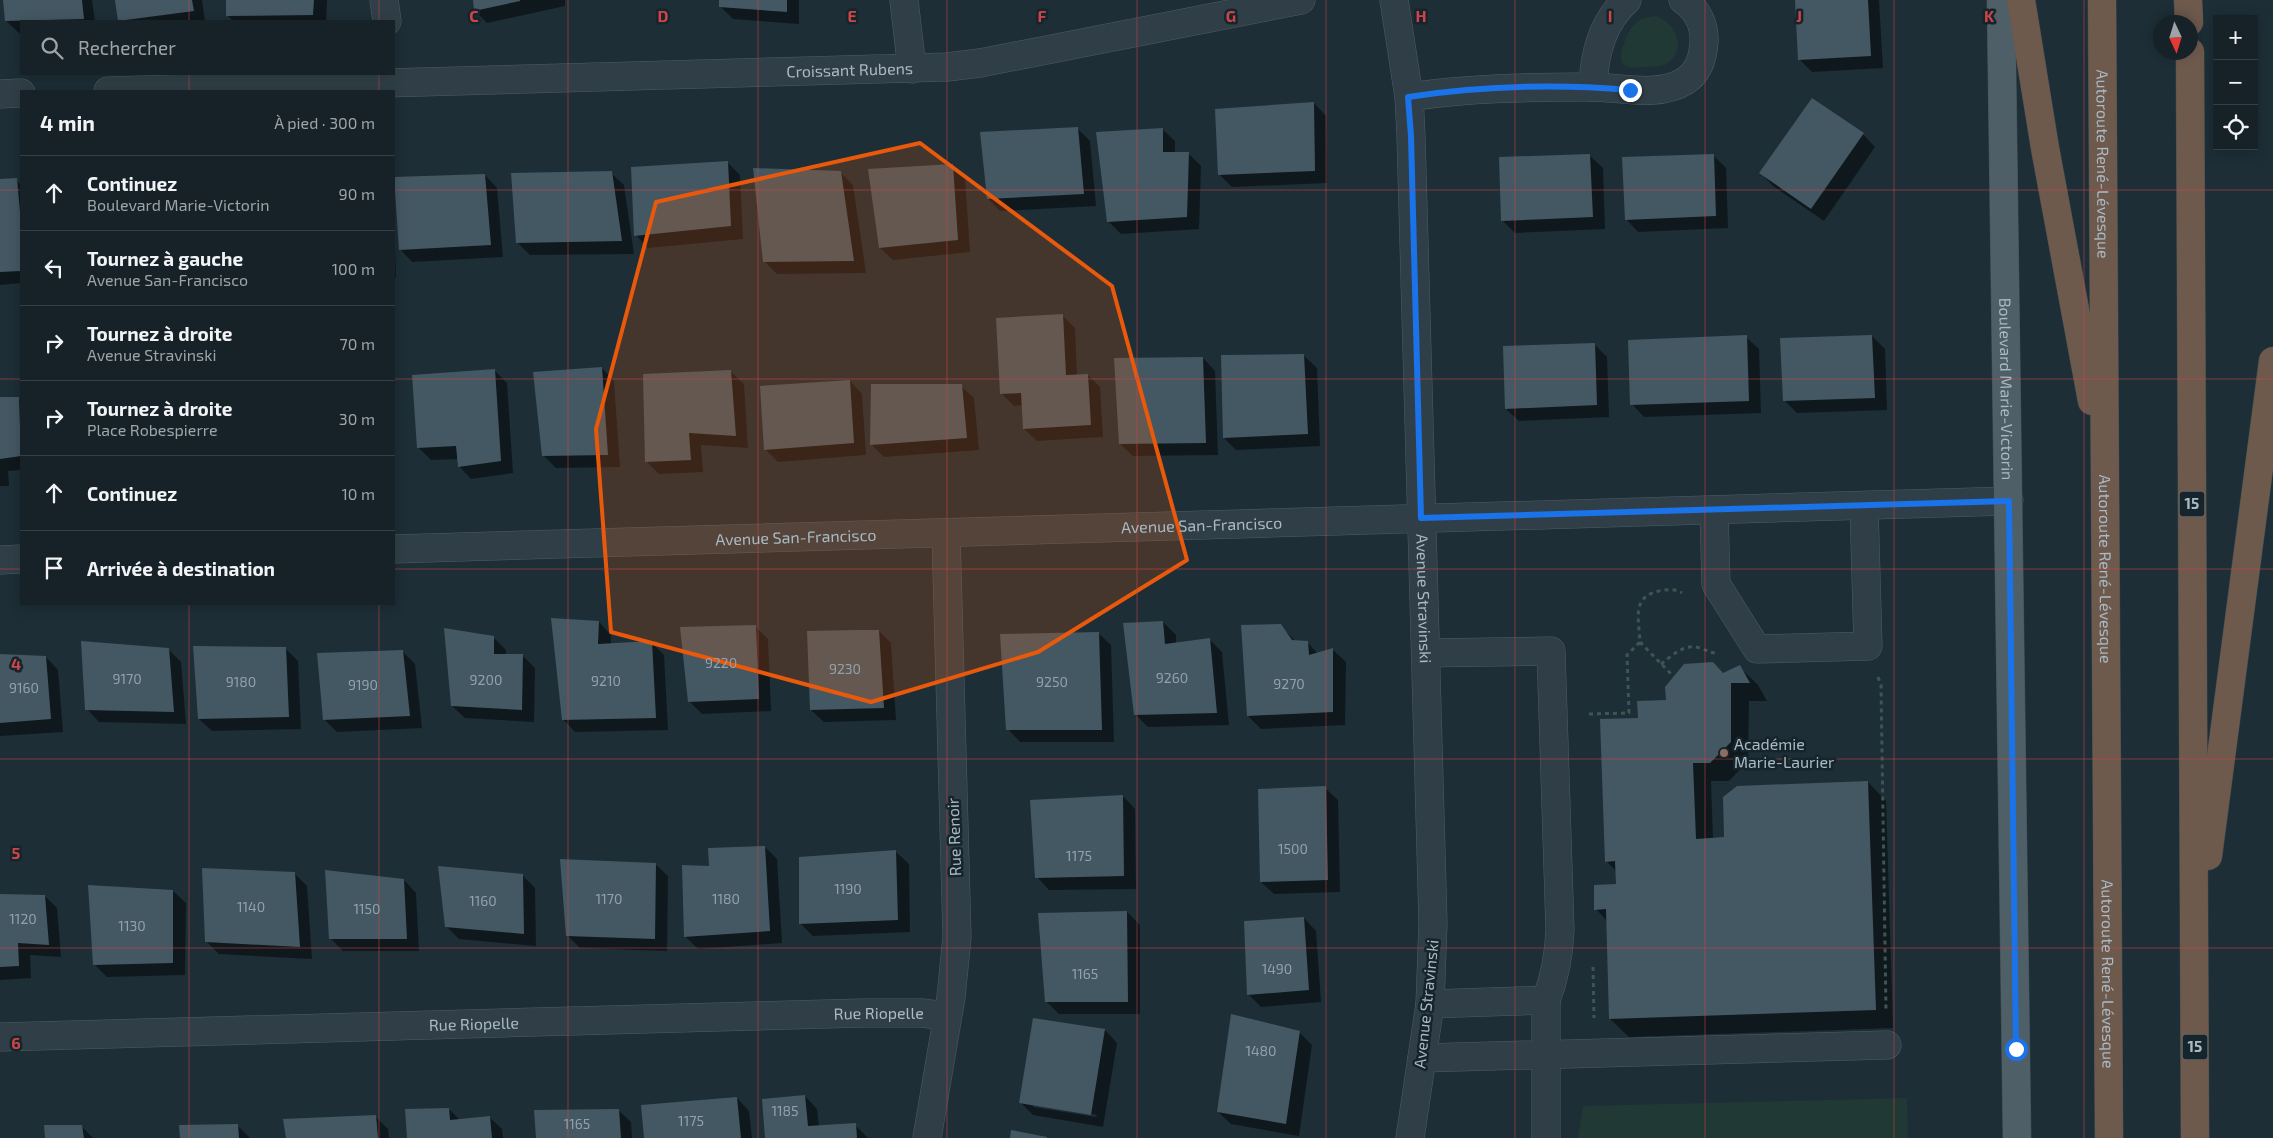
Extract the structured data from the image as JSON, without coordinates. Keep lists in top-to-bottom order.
{
  "streets": {
    "highway": ["Autoroute René-Lévesque", "15"],
    "main road": ["Boulevard Marie-Victorin"],
    "street": [
      "Croissant Rubens",
      "Avenue San-Francisco",
      "Avenue Stravinski",
      "Rue Renoir",
      "Rue Riopelle"
    ]
  },
  "crossings": [
    ["Boulevard Marie-Victorin", "Avenue San-Francisco"],
    ["Avenue San-Francisco", "Avenue Stravinski"],
    ["Avenue San-Francisco", "Rue Renoir"],
    ["Rue Renoir", "Rue Riopelle"]
  ],
  "places": ["Académie Marie-Laurier"],
  "house_numbers": [
    "9220",
    "9230",
    "9260",
    "9170",
    "9200",
    "9210",
    "9180",
    "9250",
    "9270",
    "9190",
    "9160",
    "1500",
    "1175",
    "1190",
    "1170",
    "1180",
    "1160",
    "1140",
    "1150",
    "1120",
    "1130",
    "1490",
    "1165",
    "1480",
    "1185",
    "1175",
    "1165"
  ],
  "north": "bottom",
  "page": {
    "map_buttons": ["+", "−"],
    "search": "Rechercher",
    "heading": ["4 min", "À pied · 300 m"],
    "list": [
      ["Continuez", "Boulevard Marie-Victorin", "90 m"],
      ["Tournez à gauche", "Avenue San-Francisco", "100 m"],
      ["Tournez à droite", "Avenue Stravinski", "70 m"],
      ["Tournez à droite", "Place Robespierre", "30 m"],
      ["Continuez", "10 m"],
      "Arrivée à destination"
    ]
  },
  "grid": {
    "columns": [
      "C",
      "D",
      "E",
      "F",
      "G",
      "H",
      "I",
      "J",
      "K"
    ],
    "rows": ["4", "5", "6"]
  }
}
